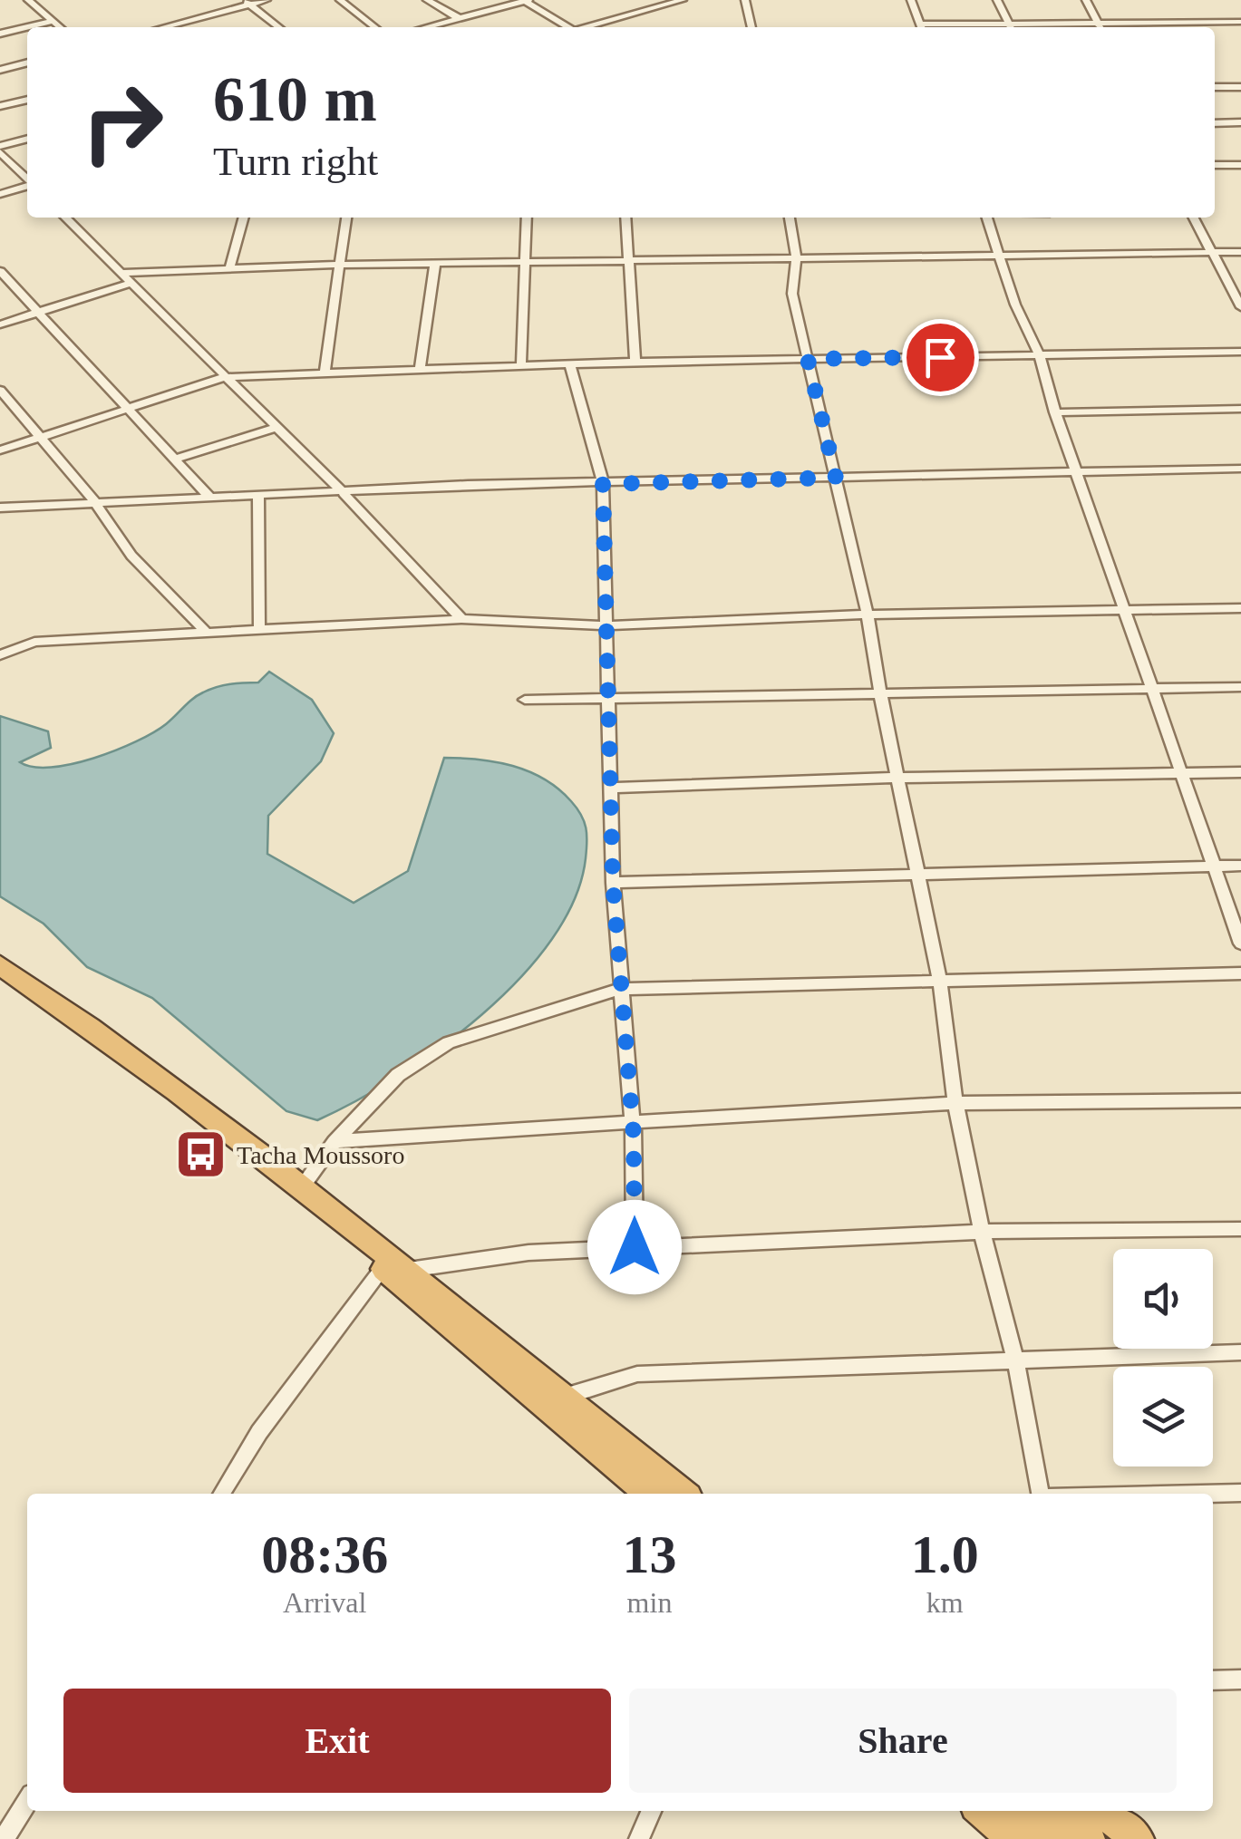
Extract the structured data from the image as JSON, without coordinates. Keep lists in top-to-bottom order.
{
  "places": {
    "bus stop": ["Tacha Moussoro"]
  },
  "page": {
    "turn": ["610 m", "Turn right"],
    "eta": [
      "08:36",
      "Arrival",
      "13",
      "min",
      "1.0",
      "km"
    ],
    "buttons": ["Exit", "Share"]
  }
}
